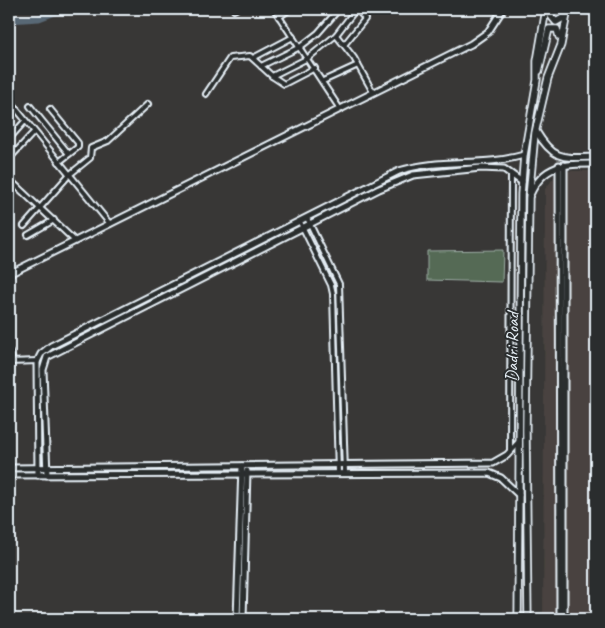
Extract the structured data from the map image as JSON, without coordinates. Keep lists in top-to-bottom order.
{
  "streets": {
    "main road": ["Dadri Road"]
  }
}
